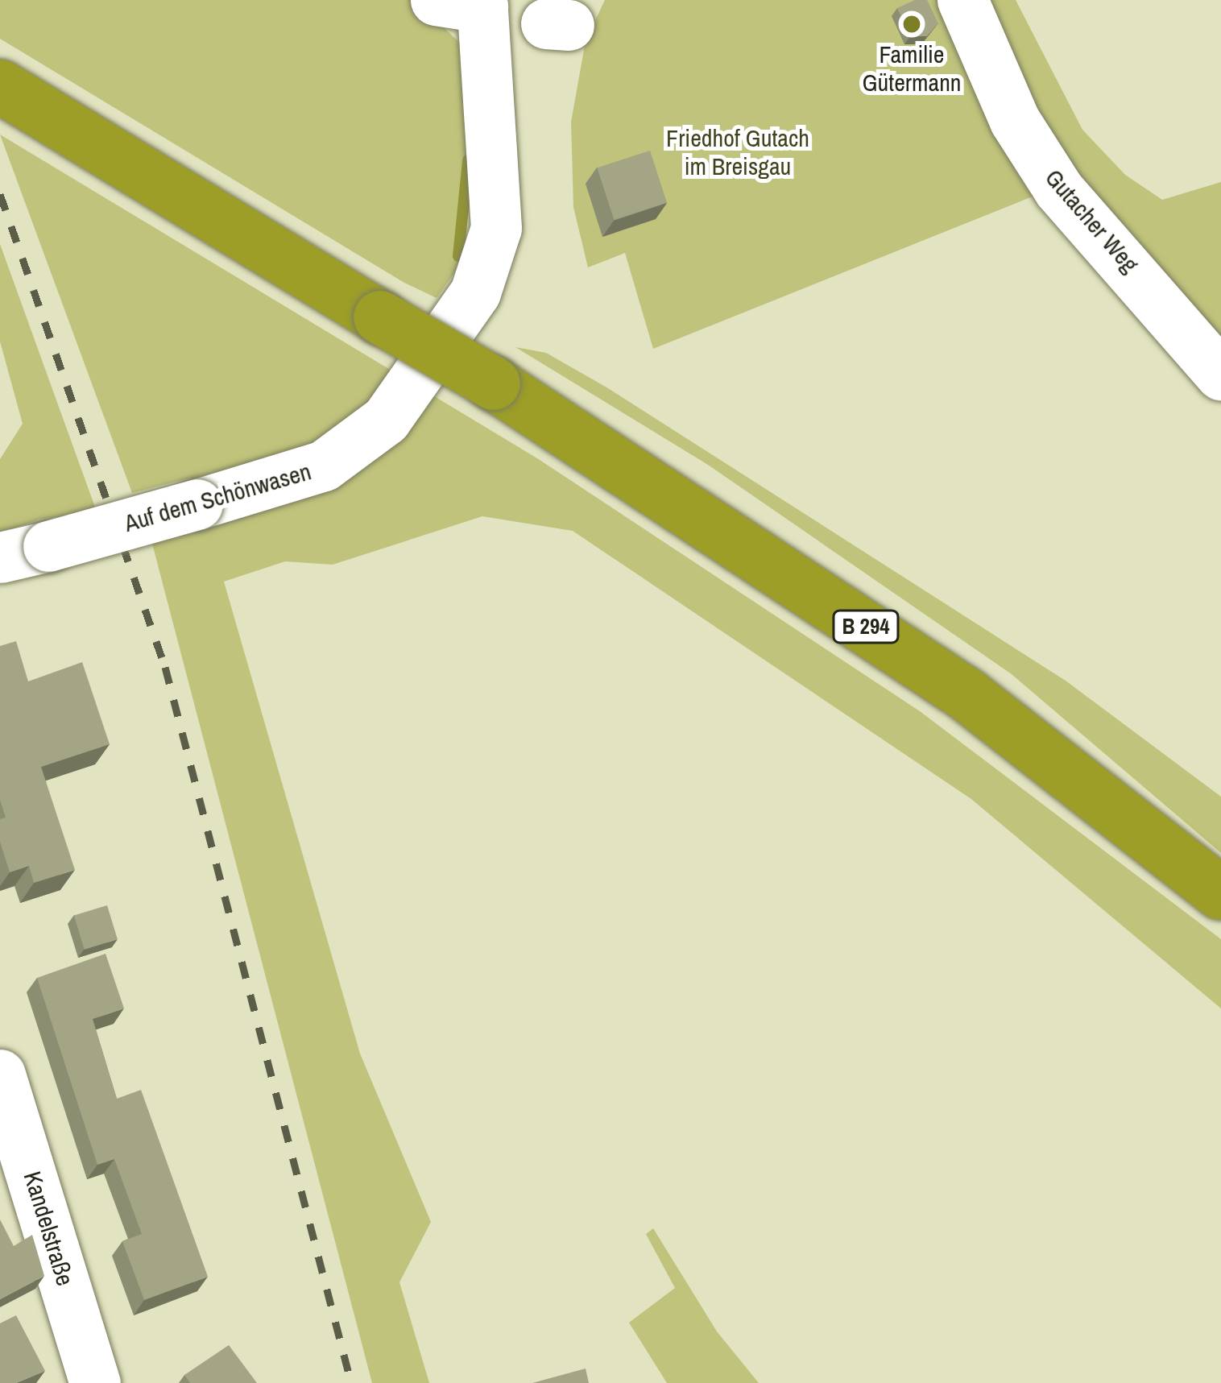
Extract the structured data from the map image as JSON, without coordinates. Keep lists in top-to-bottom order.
{
  "streets": {
    "highway": ["B 294"],
    "street": ["Gutacher Weg", "Auf dem Schönwasen", "Kandelstraße"]
  },
  "parks": ["Friedhof Gutach im Breisgau"],
  "places": ["Familie Gütermann"]
}
